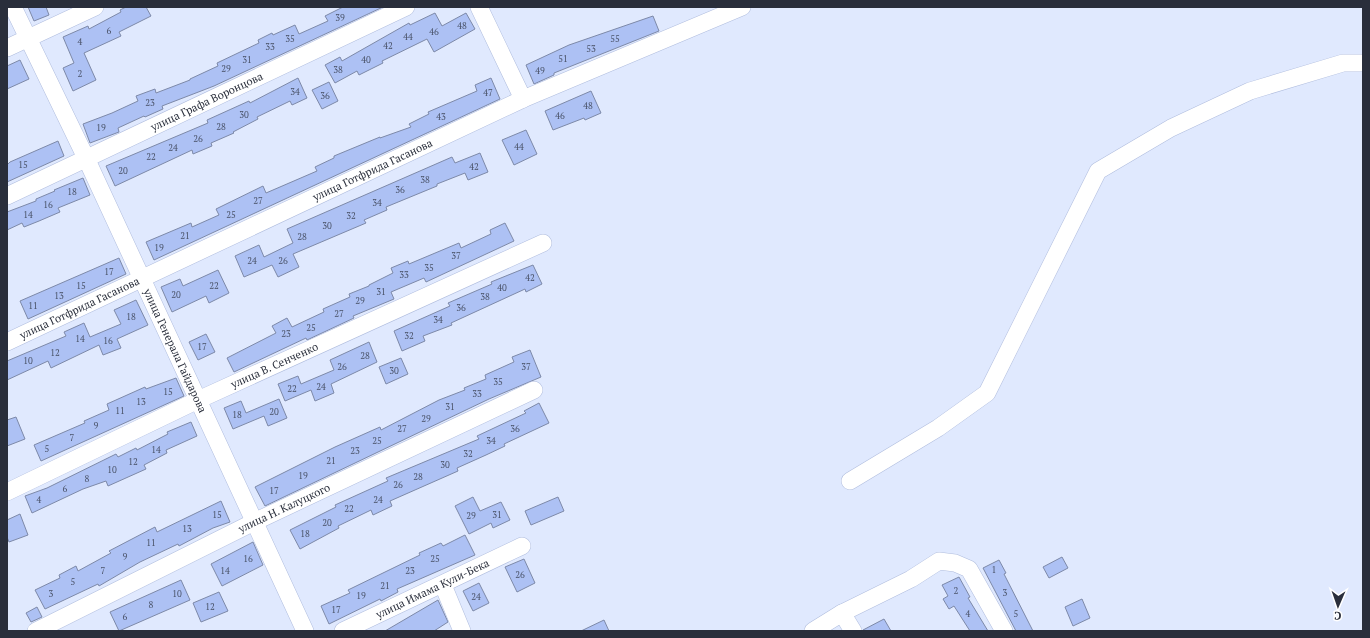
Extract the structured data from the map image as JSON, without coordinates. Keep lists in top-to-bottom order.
{
  "streets": {
    "street": [
      "улица Графа Воронцова",
      "улица Готфрида Гасанова",
      "улица Генерала Гайдарова",
      "улица В. Сенченко",
      "улица Н. Калуцкого",
      "улица Имама Кули-Бека"
    ]
  },
  "crossings": [
    ["улица Графа Воронцова", "улица Генерала Гайдарова"],
    ["улица Готфрида Гасанова", "улица Генерала Гайдарова"],
    ["улица Генерала Гайдарова", "улица В. Сенченко"],
    ["улица Генерала Гайдарова", "улица Н. Калуцкого"]
  ],
  "house_numbers": [
    "39",
    "48",
    "6",
    "46",
    "44",
    "35",
    "55",
    "4",
    "42",
    "33",
    "53",
    "51",
    "31",
    "40",
    "29",
    "38",
    "49",
    "2",
    "34",
    "47",
    "36",
    "23",
    "48",
    "30",
    "46",
    "43",
    "28",
    "19",
    "26",
    "44",
    "24",
    "22",
    "15",
    "42",
    "20",
    "38",
    "36",
    "18",
    "27",
    "34",
    "16",
    "14",
    "25",
    "32",
    "30",
    "21",
    "28",
    "19",
    "37",
    "24",
    "26",
    "35",
    "17",
    "33",
    "42",
    "15",
    "22",
    "40",
    "31",
    "20",
    "13",
    "38",
    "29",
    "11",
    "36",
    "27",
    "18",
    "34",
    "25",
    "23",
    "32",
    "14",
    "16",
    "17",
    "12",
    "28",
    "10",
    "26",
    "37",
    "30",
    "35",
    "24",
    "22",
    "15",
    "33",
    "13",
    "31",
    "11",
    "20",
    "18",
    "29",
    "9",
    "27",
    "36",
    "7",
    "25",
    "34",
    "5",
    "14",
    "23",
    "32",
    "21",
    "12",
    "30",
    "10",
    "19",
    "28",
    "8",
    "26",
    "6",
    "17",
    "4",
    "24",
    "22",
    "15",
    "31",
    "29",
    "20",
    "13",
    "18",
    "11",
    "9",
    "16",
    "25",
    "1",
    "7",
    "14",
    "23",
    "26",
    "5",
    "21",
    "2",
    "3",
    "3",
    "10",
    "19",
    "24",
    "8",
    "12",
    "17",
    "4",
    "5",
    "6"
  ],
  "north": "bottom"
}
